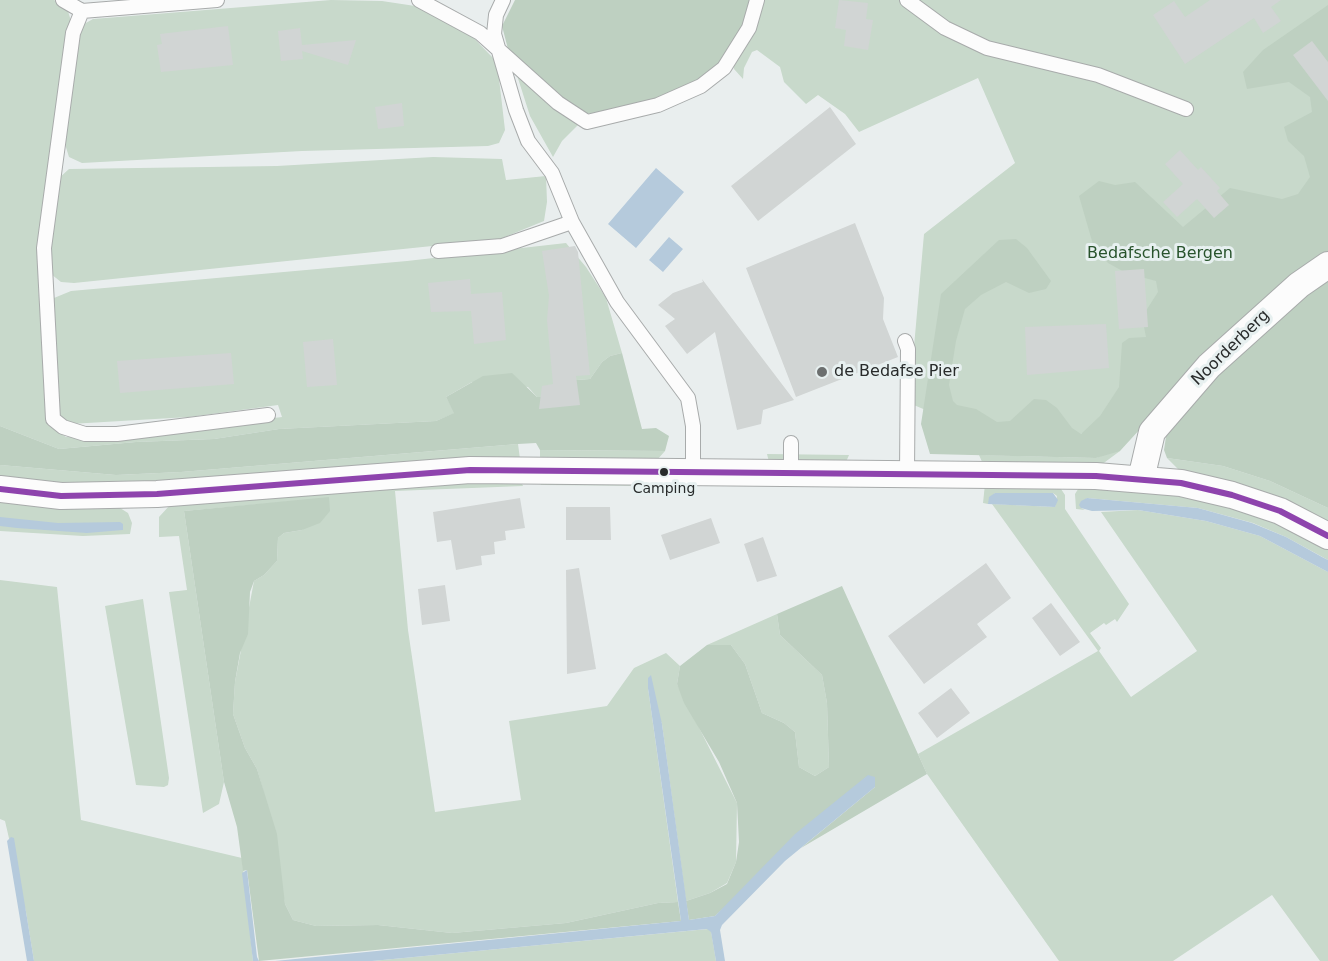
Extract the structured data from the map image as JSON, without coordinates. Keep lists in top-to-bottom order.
{
  "streets": {
    "street": ["Noorderberg"]
  },
  "parks": ["Bedafsche Bergen"],
  "places": ["de Bedafse Pier", "Camping"]
}
